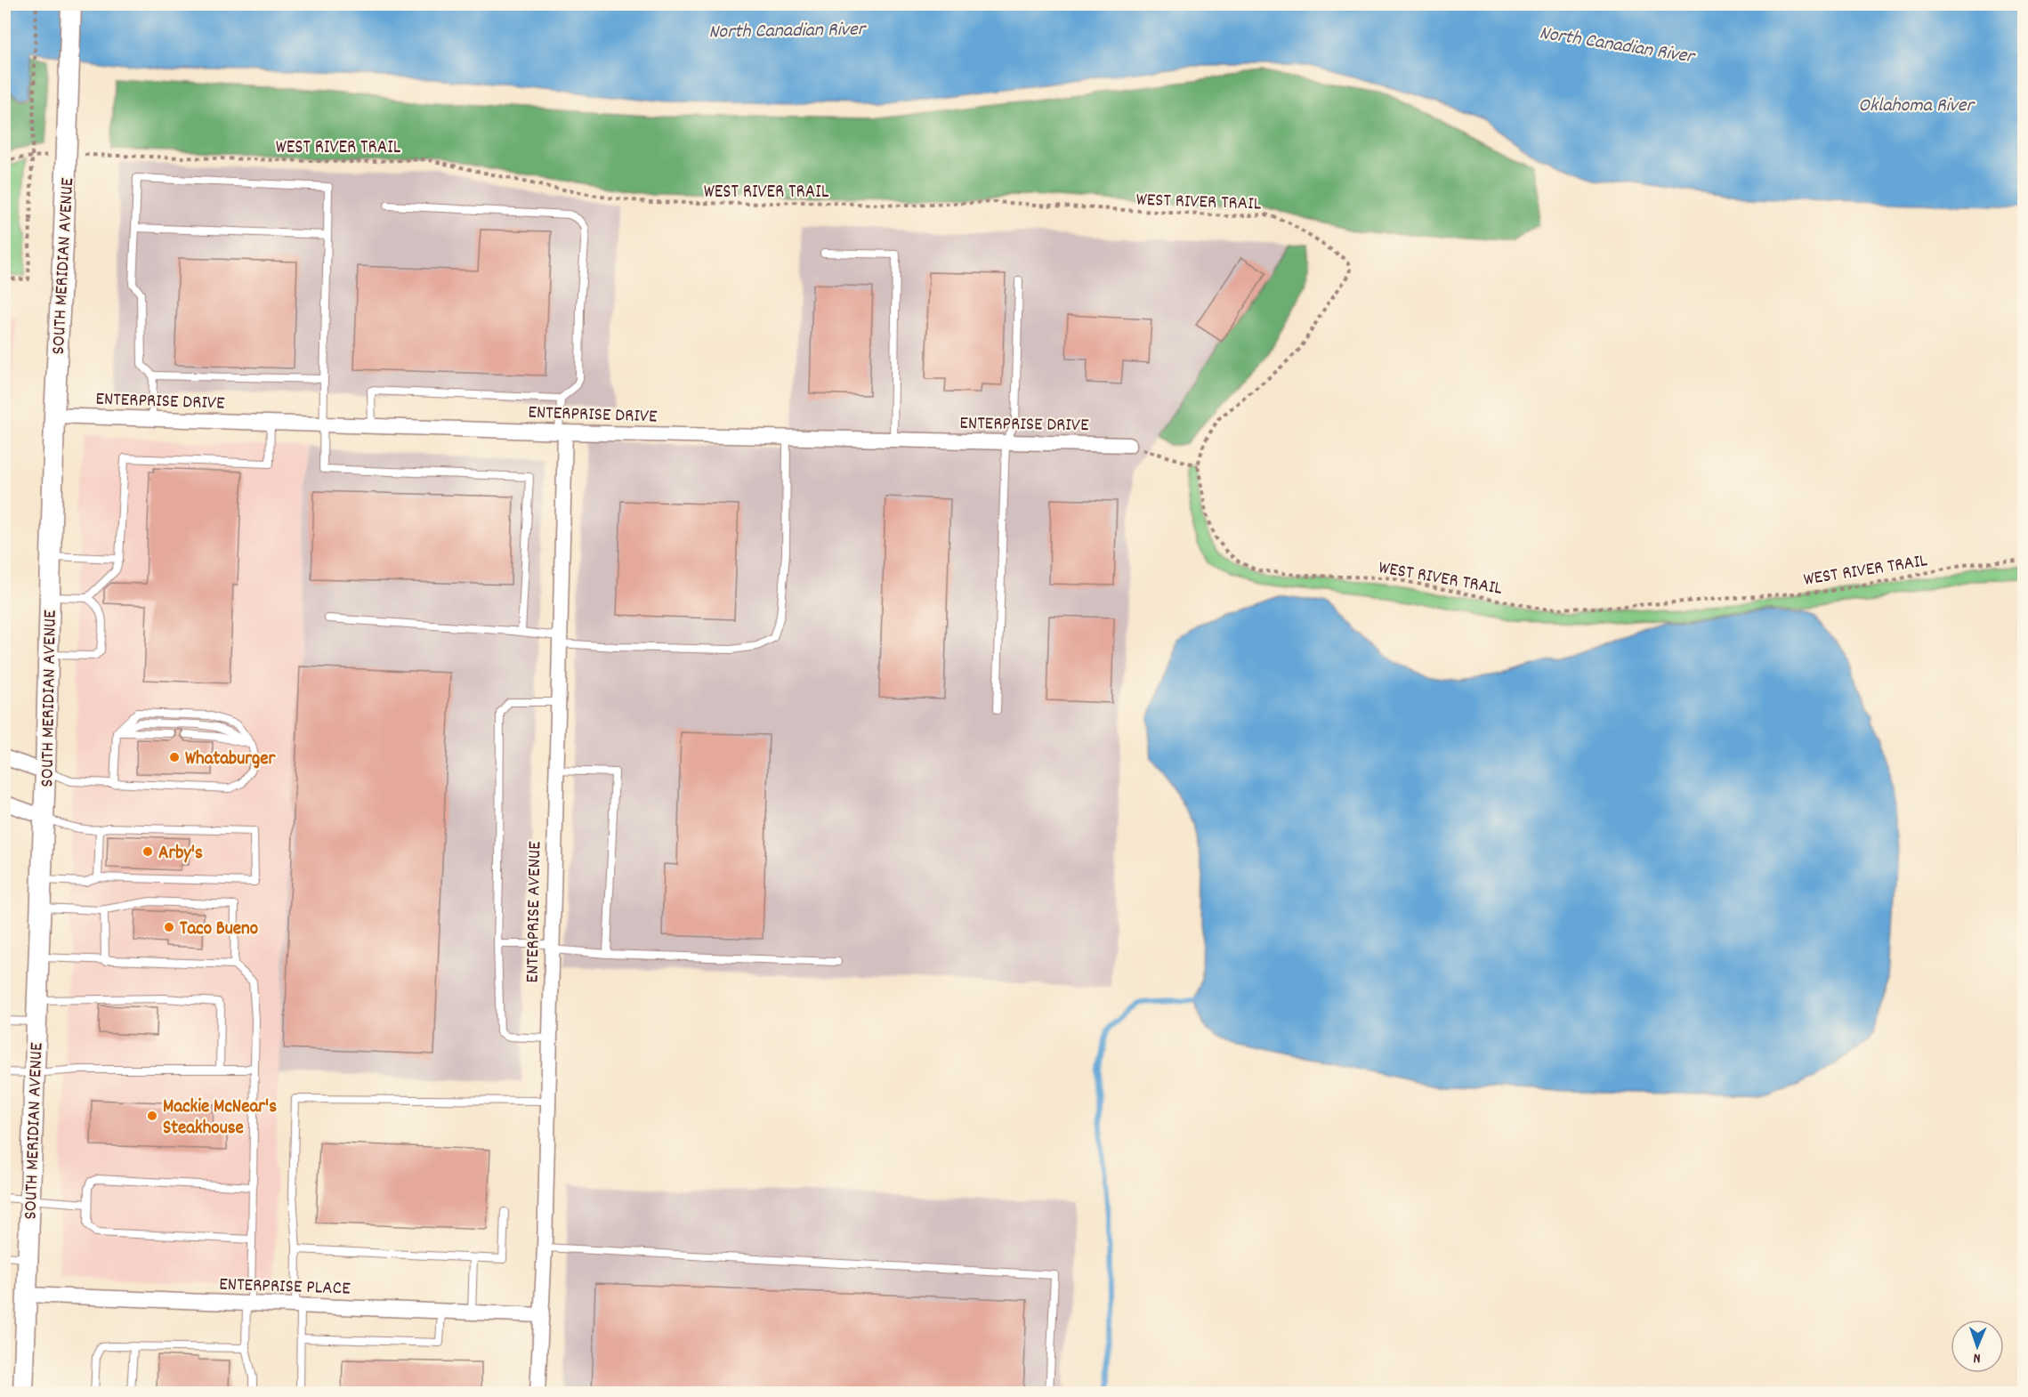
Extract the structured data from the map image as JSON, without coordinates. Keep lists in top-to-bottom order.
{
  "streets": {
    "main road": ["SOUTH MERIDIAN AVENUE"],
    "street": ["ENTERPRISE DRIVE", "ENTERPRISE AVENUE", "ENTERPRISE PLACE"],
    "path": ["WEST RIVER TRAIL"]
  },
  "crossings": [
    ["SOUTH MERIDIAN AVENUE", "ENTERPRISE DRIVE"],
    ["SOUTH MERIDIAN AVENUE", "ENTERPRISE PLACE"],
    ["ENTERPRISE DRIVE", "ENTERPRISE AVENUE"],
    ["ENTERPRISE AVENUE", "ENTERPRISE PLACE"]
  ],
  "water": ["North Canadian River", "Oklahoma River"],
  "places": [
    "Whataburger",
    "Arby's",
    "Taco Bueno",
    "Mackie McNear's Steakhouse"
  ],
  "north": "bottom"
}
